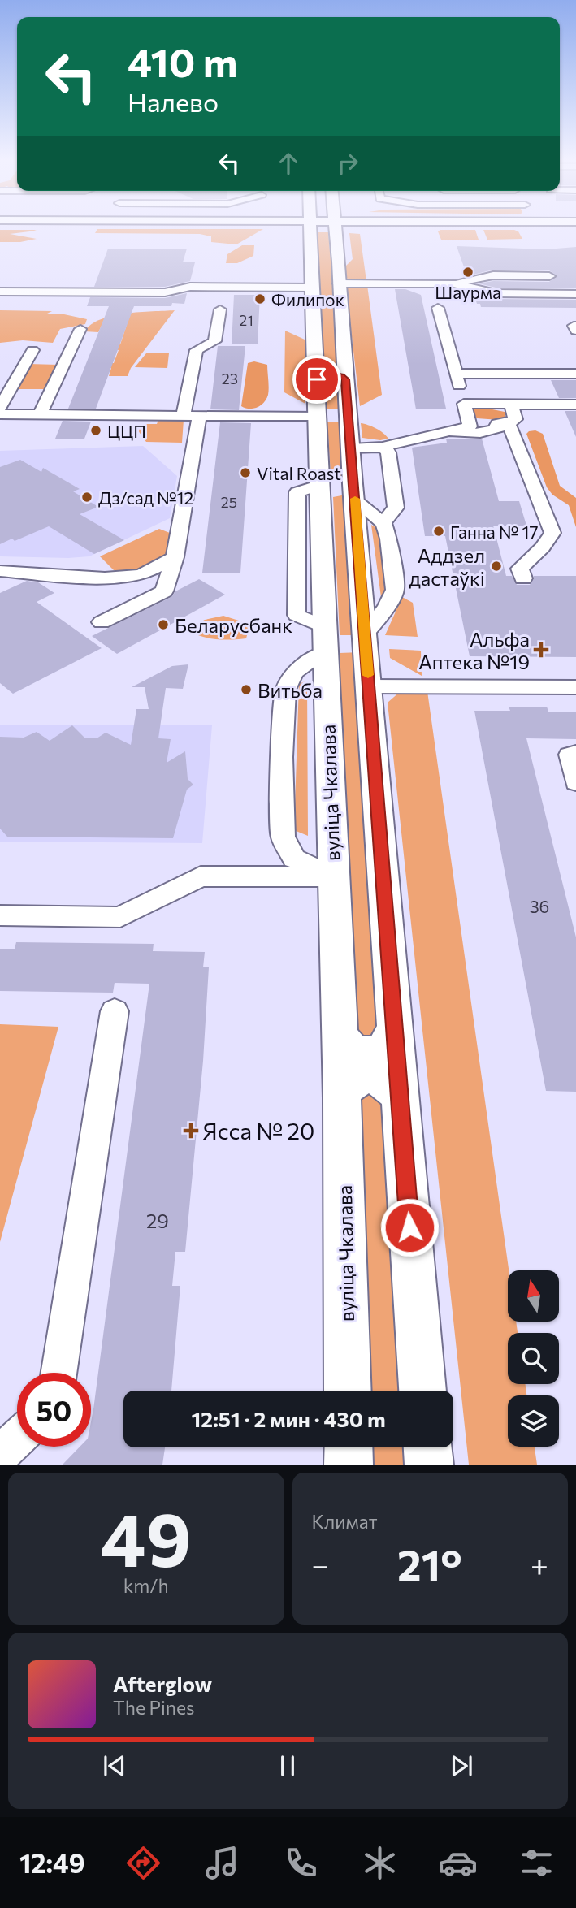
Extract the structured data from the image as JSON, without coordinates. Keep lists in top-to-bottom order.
{
  "streets": {
    "main road": ["вуліца Чкалава"]
  },
  "places": {
    "other": [
      "Шаурма",
      "Филипок",
      "ЦЦП",
      "Vital Roast",
      "Дз/сад №12",
      "Ганна № 17",
      "Аддзел дастаўкі",
      "Беларусбанк",
      "Витьба"
    ],
    "health": ["Альфа Аптека №19", "Ясса № 20"]
  },
  "house_numbers": [
    "21",
    "23",
    "25",
    "36",
    "29"
  ],
  "north": "top",
  "page": {
    "turn": ["410 m", "Налево"],
    "limit": "50",
    "trip": "12:51 · 2 мин · 430 m",
    "tile": [
      ["49", "km/h"],
      "Климат"
    ],
    "heat": ["−", "21°", "+"],
    "song": ["Afterglow", "The Pines"],
    "tabs": "12:49"
  }
}
